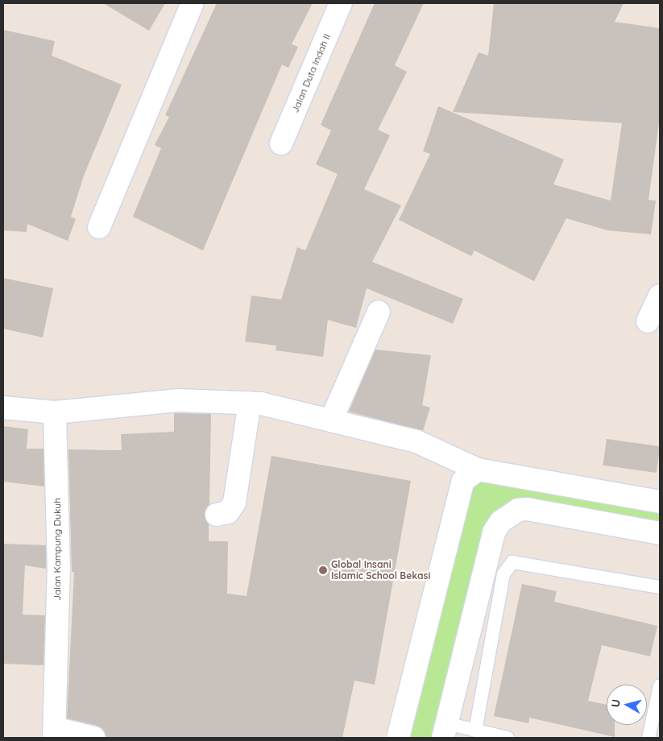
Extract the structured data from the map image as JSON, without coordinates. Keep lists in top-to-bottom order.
{
  "streets": {
    "street": ["Jalan Duta Indah II", "Jalan Kampung Dukuh"]
  },
  "places": ["Global Insani Islamic School Bekasi"],
  "north": "left"
}
